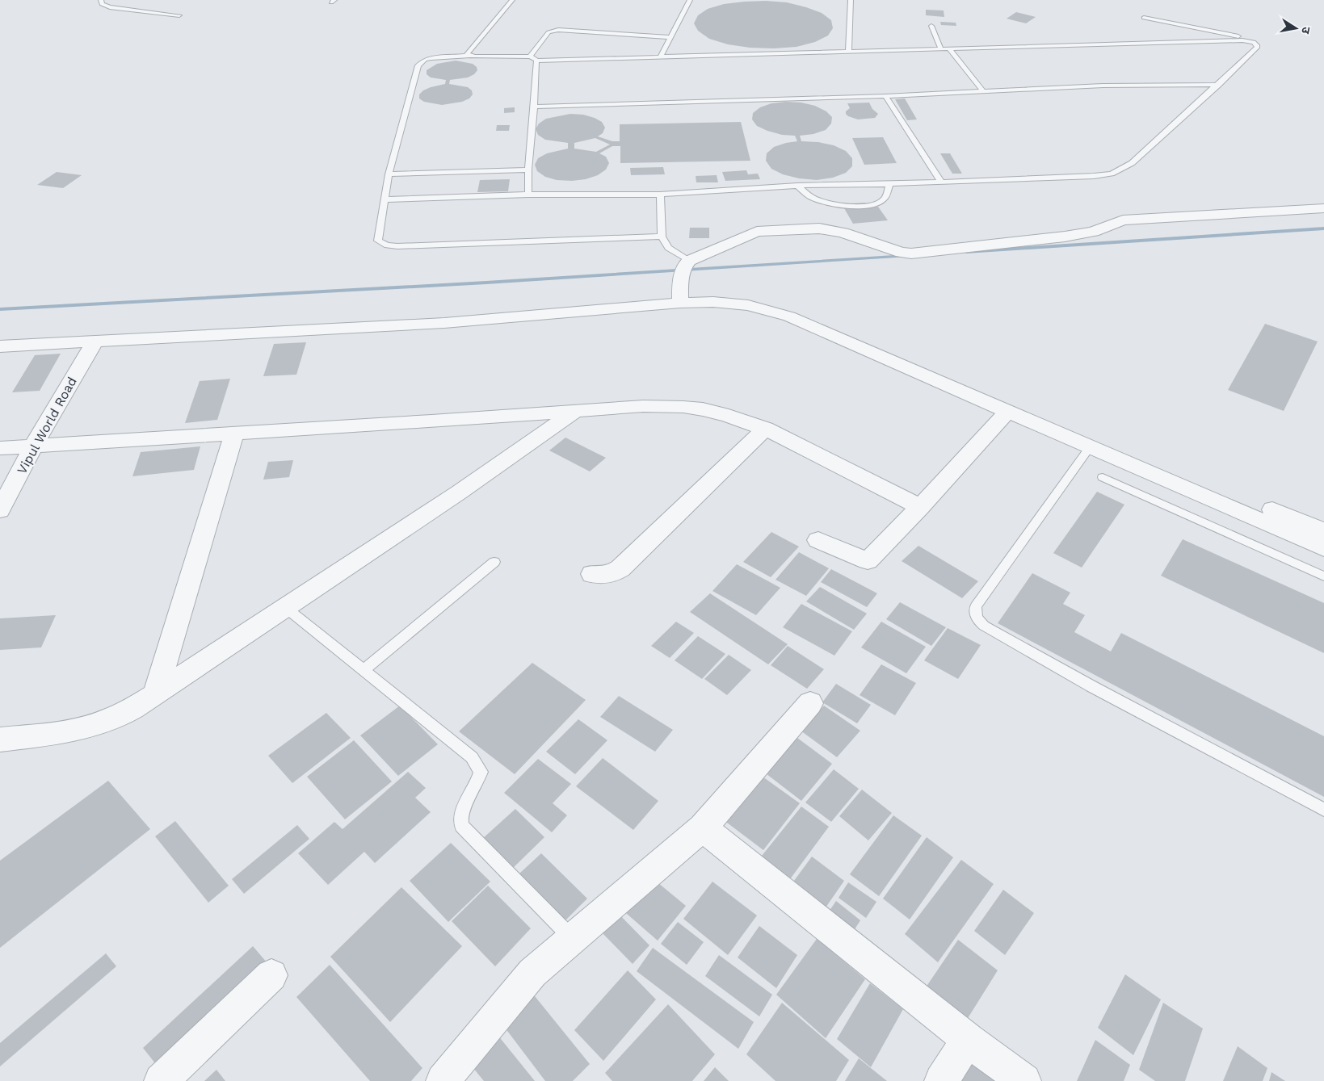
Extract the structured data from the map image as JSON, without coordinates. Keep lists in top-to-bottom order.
{
  "streets": {
    "street": ["Vipul World Road"]
  },
  "north": "right"
}
